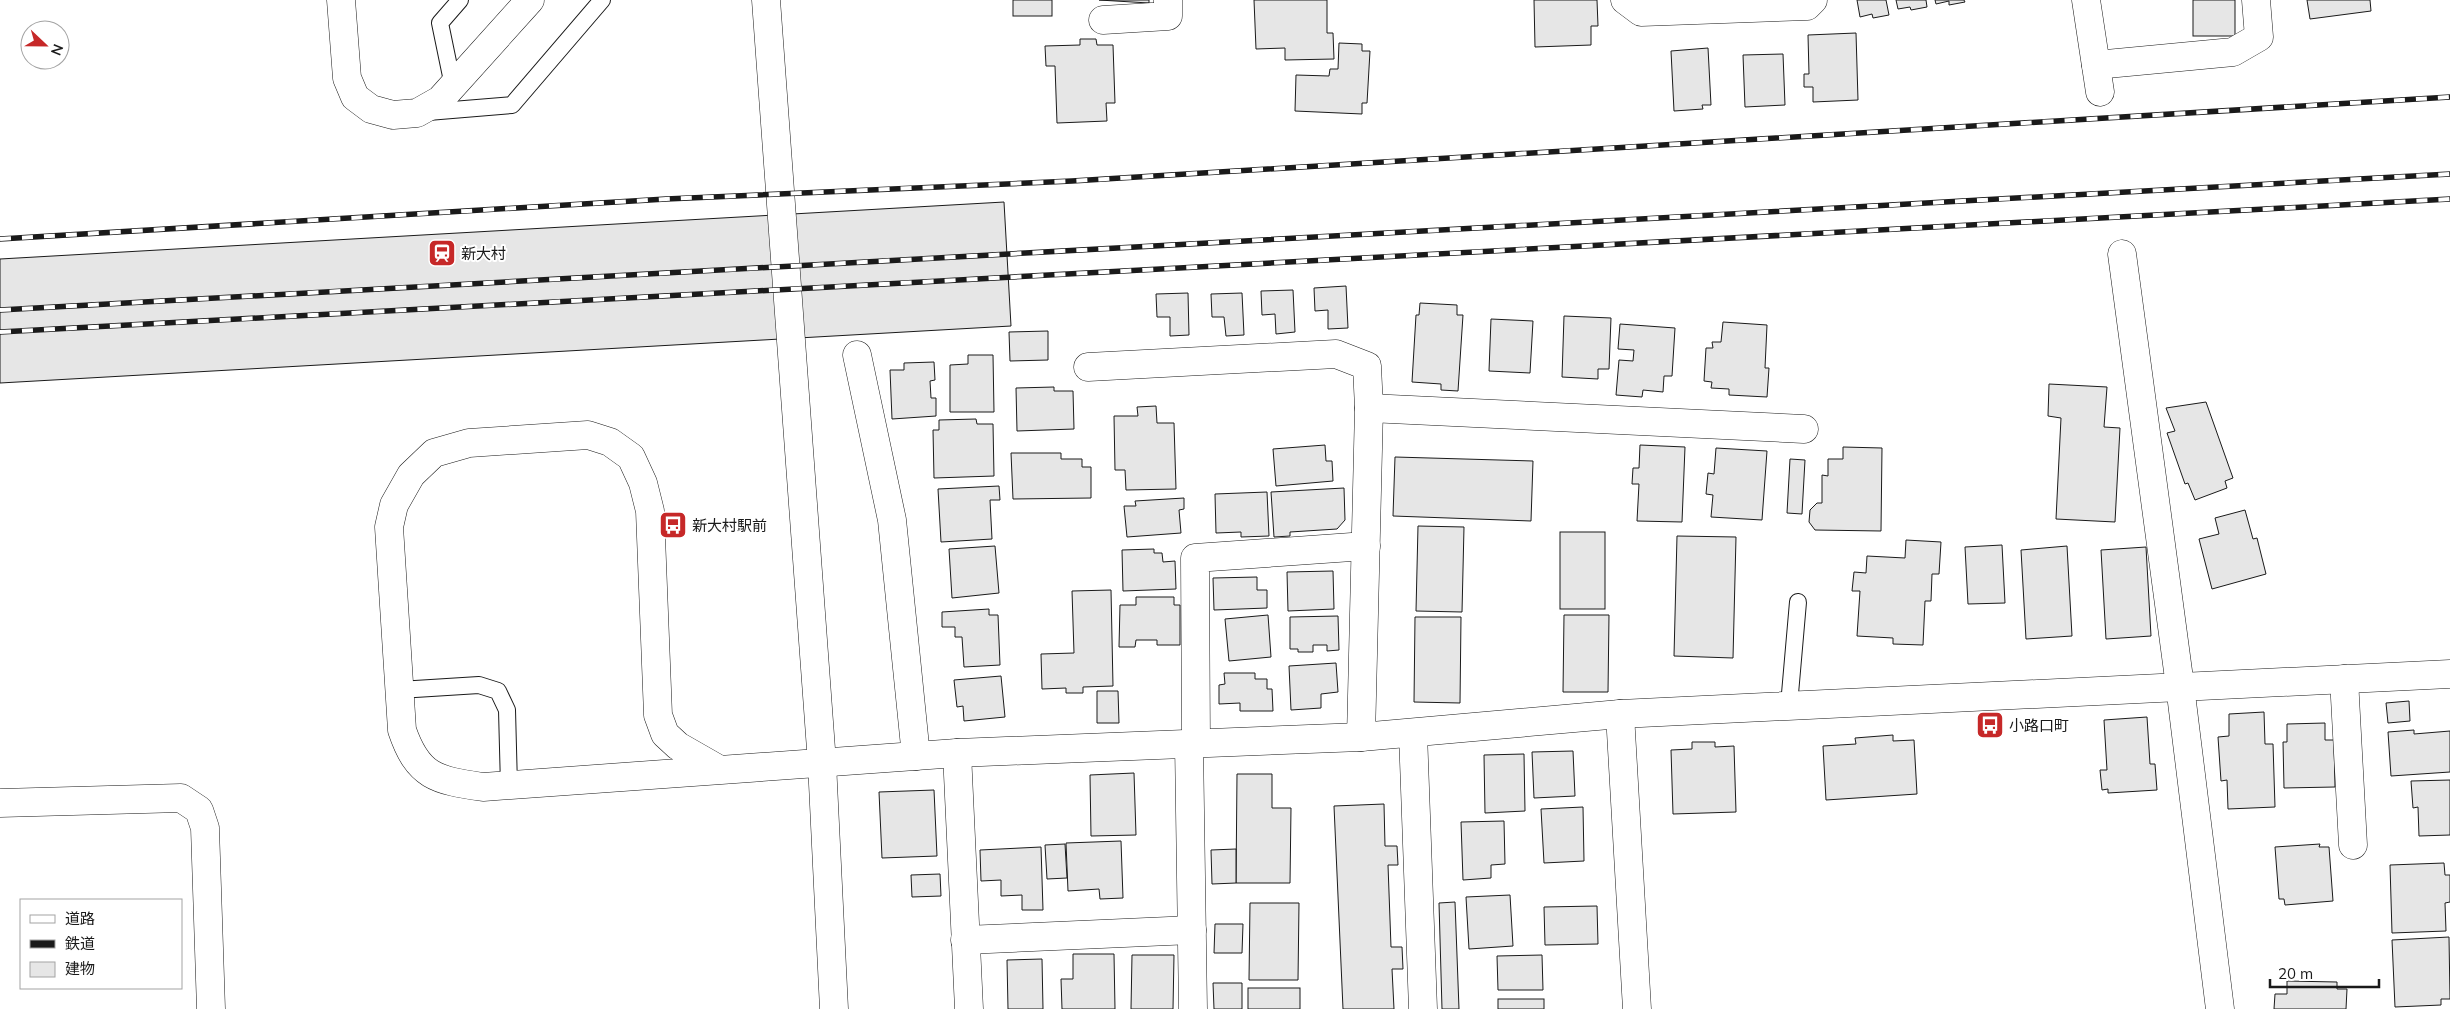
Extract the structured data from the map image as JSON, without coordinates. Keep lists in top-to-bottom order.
{
  "places": {
    "station": ["新大村"],
    "bus stop": ["新大村駅前", "小路口町"]
  },
  "legend": ["道路", "鉄道", "建物"],
  "scale_bar": "20 m",
  "north": "right"
}
